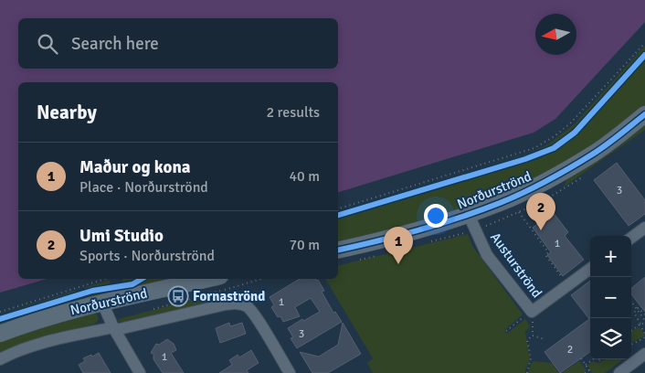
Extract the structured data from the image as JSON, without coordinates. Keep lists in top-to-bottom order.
{
  "streets": {
    "street": ["Norðurströnd", "Austurströnd"]
  },
  "crossings": [
    ["Norðurströnd", "Austurströnd"]
  ],
  "places": {
    "bus stop": ["Fornaströnd"]
  },
  "house_numbers": [
    "3",
    "1",
    "1",
    "3",
    "2",
    "1"
  ],
  "north": "left",
  "page": {
    "search": "Search here",
    "heading": ["Nearby", "2 results"],
    "list": [
      {
        "mark": "1",
        "name": "Maður og kona",
        "note": "Place · Norðurströnd",
        "value": "40 m"
      },
      {
        "mark": "2",
        "name": "Umi Studio",
        "note": "Sports · Norðurströnd",
        "value": "70 m"
      }
    ],
    "pins": ["2", "1"],
    "map_buttons": ["+", "−"]
  }
}
